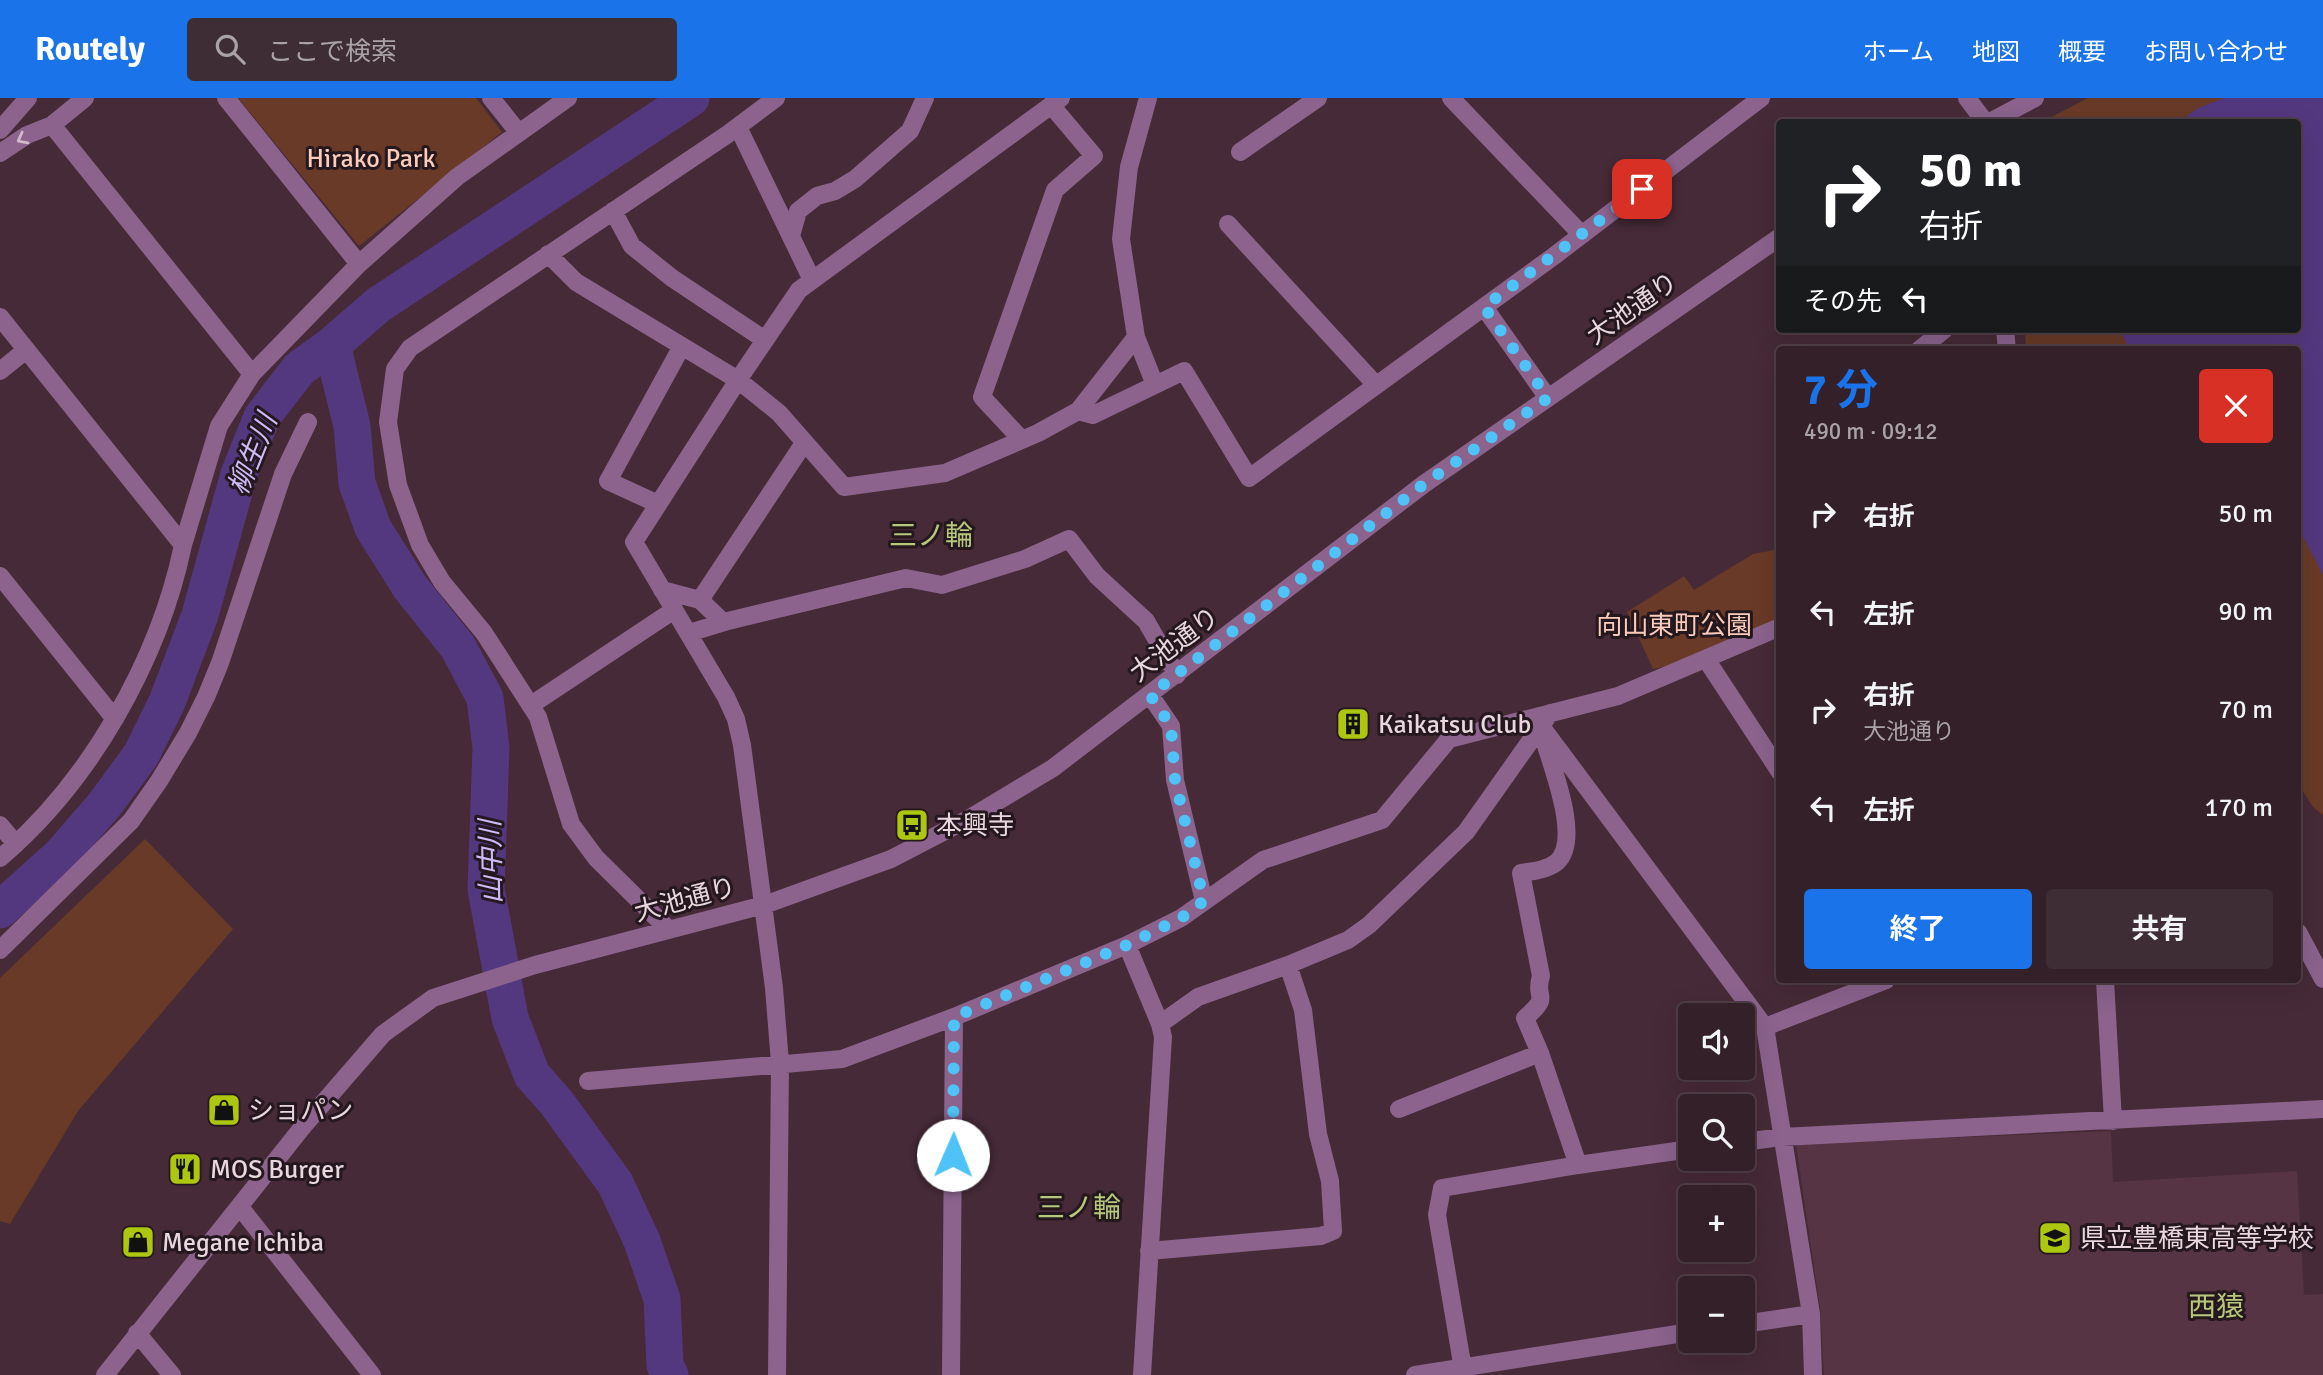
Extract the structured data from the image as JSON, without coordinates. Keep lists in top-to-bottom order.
{
  "streets": {
    "street": ["大池通り"]
  },
  "districts": ["三ノ輪", "三ノ輪", "西猿"],
  "water": ["柳生川", "山中川"],
  "parks": ["Hirako Park", "向山東町公園"],
  "places": {
    "building": ["Kaikatsu Club"],
    "bus stop": ["本興寺"],
    "shop": ["ショパン", "Megane Ichiba"],
    "restaurant": ["MOS Burger"],
    "school or university": ["県立豊橋東高等学校"]
  },
  "page": {
    "header": "Routely",
    "search": "ここで検索",
    "nav": [
      "ホーム",
      "地図",
      "概要",
      "お問い合わせ"
    ],
    "turn": ["50 m", "右折"],
    "then": "その先",
    "heading": ["7 分", "490 m · 09:12"],
    "list": [
      {
        "name": "右折",
        "value": "50 m"
      },
      {
        "name": "左折",
        "value": "90 m"
      },
      {
        "name": "右折",
        "note": "大池通り",
        "value": "70 m"
      },
      {
        "name": "左折",
        "value": "170 m"
      }
    ],
    "buttons": ["終了", "共有"],
    "map_buttons": ["+", "−"]
  }
}
